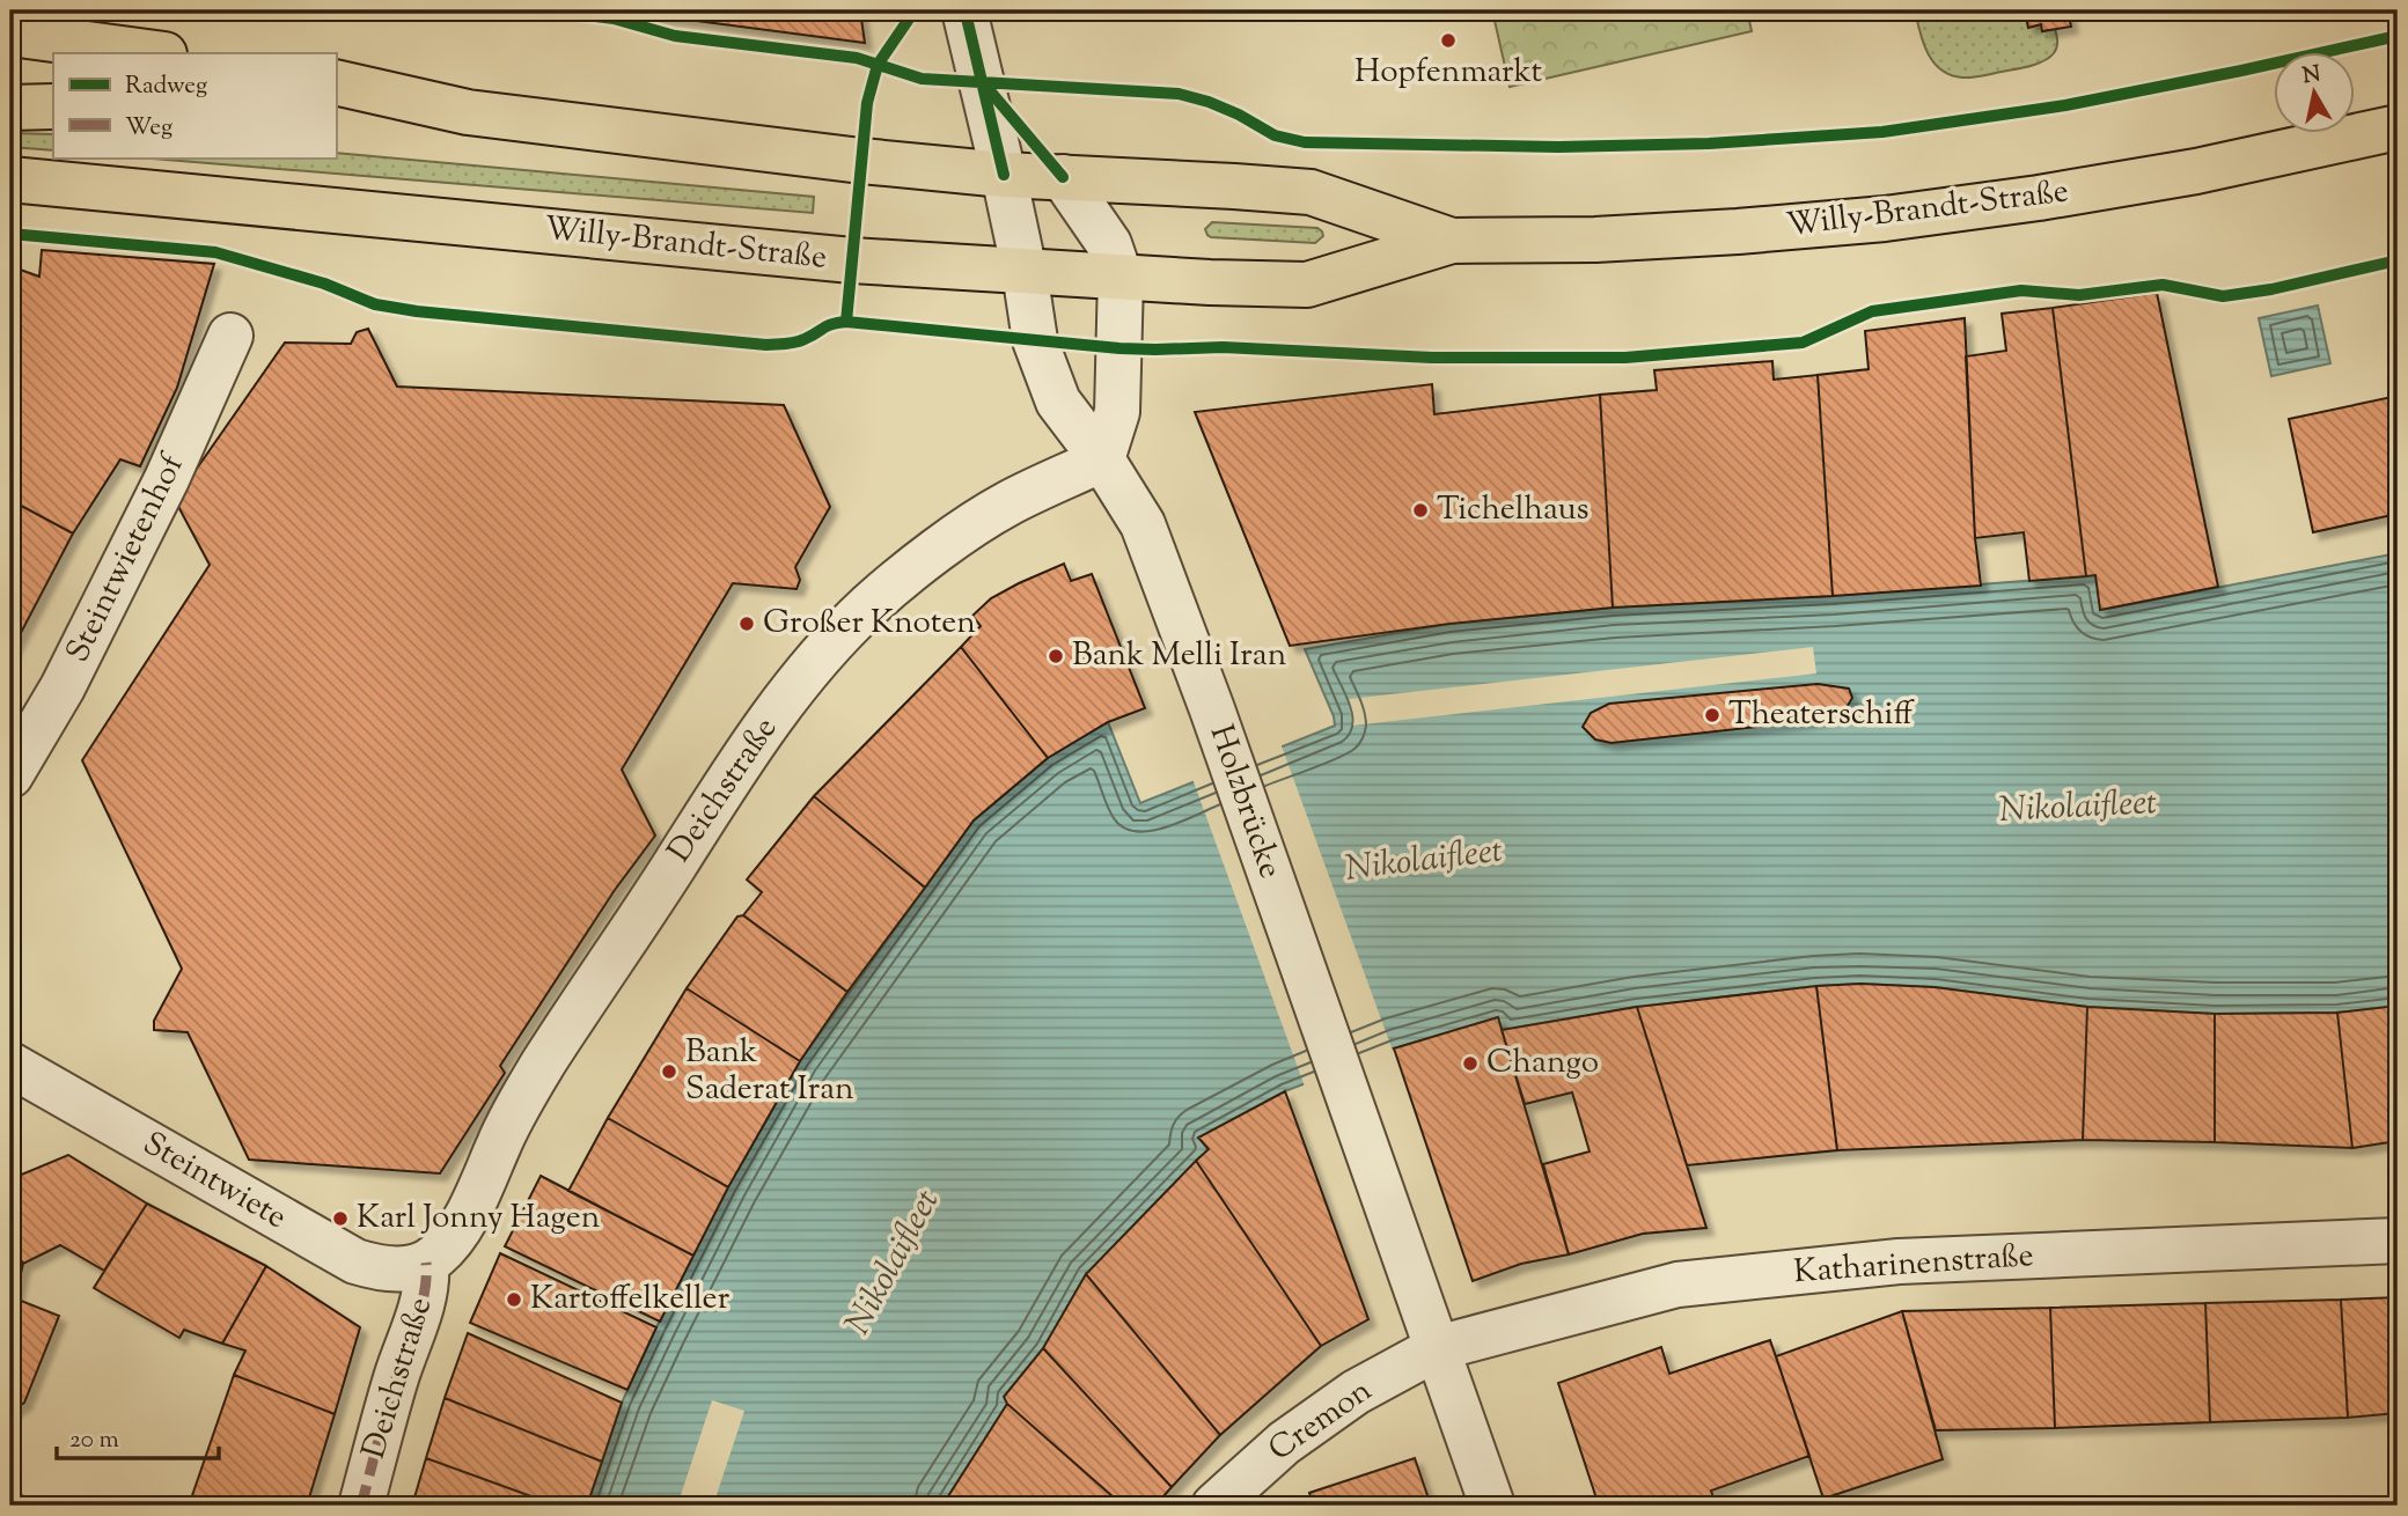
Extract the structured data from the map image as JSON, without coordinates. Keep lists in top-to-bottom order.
{
  "streets": {
    "main road": ["Willy-Brandt-Straße"],
    "street": [
      "Steintwietenhof",
      "Deichstraße",
      "Holzbrücke",
      "Steintwiete",
      "Katharinenstraße",
      "Cremon"
    ]
  },
  "crossings": [
    ["Willy-Brandt-Straße", "Holzbrücke"],
    ["Deichstraße", "Holzbrücke"],
    ["Deichstraße", "Steintwiete"],
    ["Holzbrücke", "Katharinenstraße"],
    ["Holzbrücke", "Cremon"],
    ["Katharinenstraße", "Cremon"]
  ],
  "water": ["Nikolaifleet"],
  "places": [
    "Hopfenmarkt",
    "Tichelhaus",
    "Großer Knoten",
    "Bank Melli Iran",
    "Theaterschiff",
    "Chango",
    "Bank Saderat Iran",
    "Karl Jonny Hagen",
    "Kartoffelkeller"
  ],
  "legend": ["Radweg", "Weg"],
  "scale_bar": "20 m",
  "north": "top"
}
